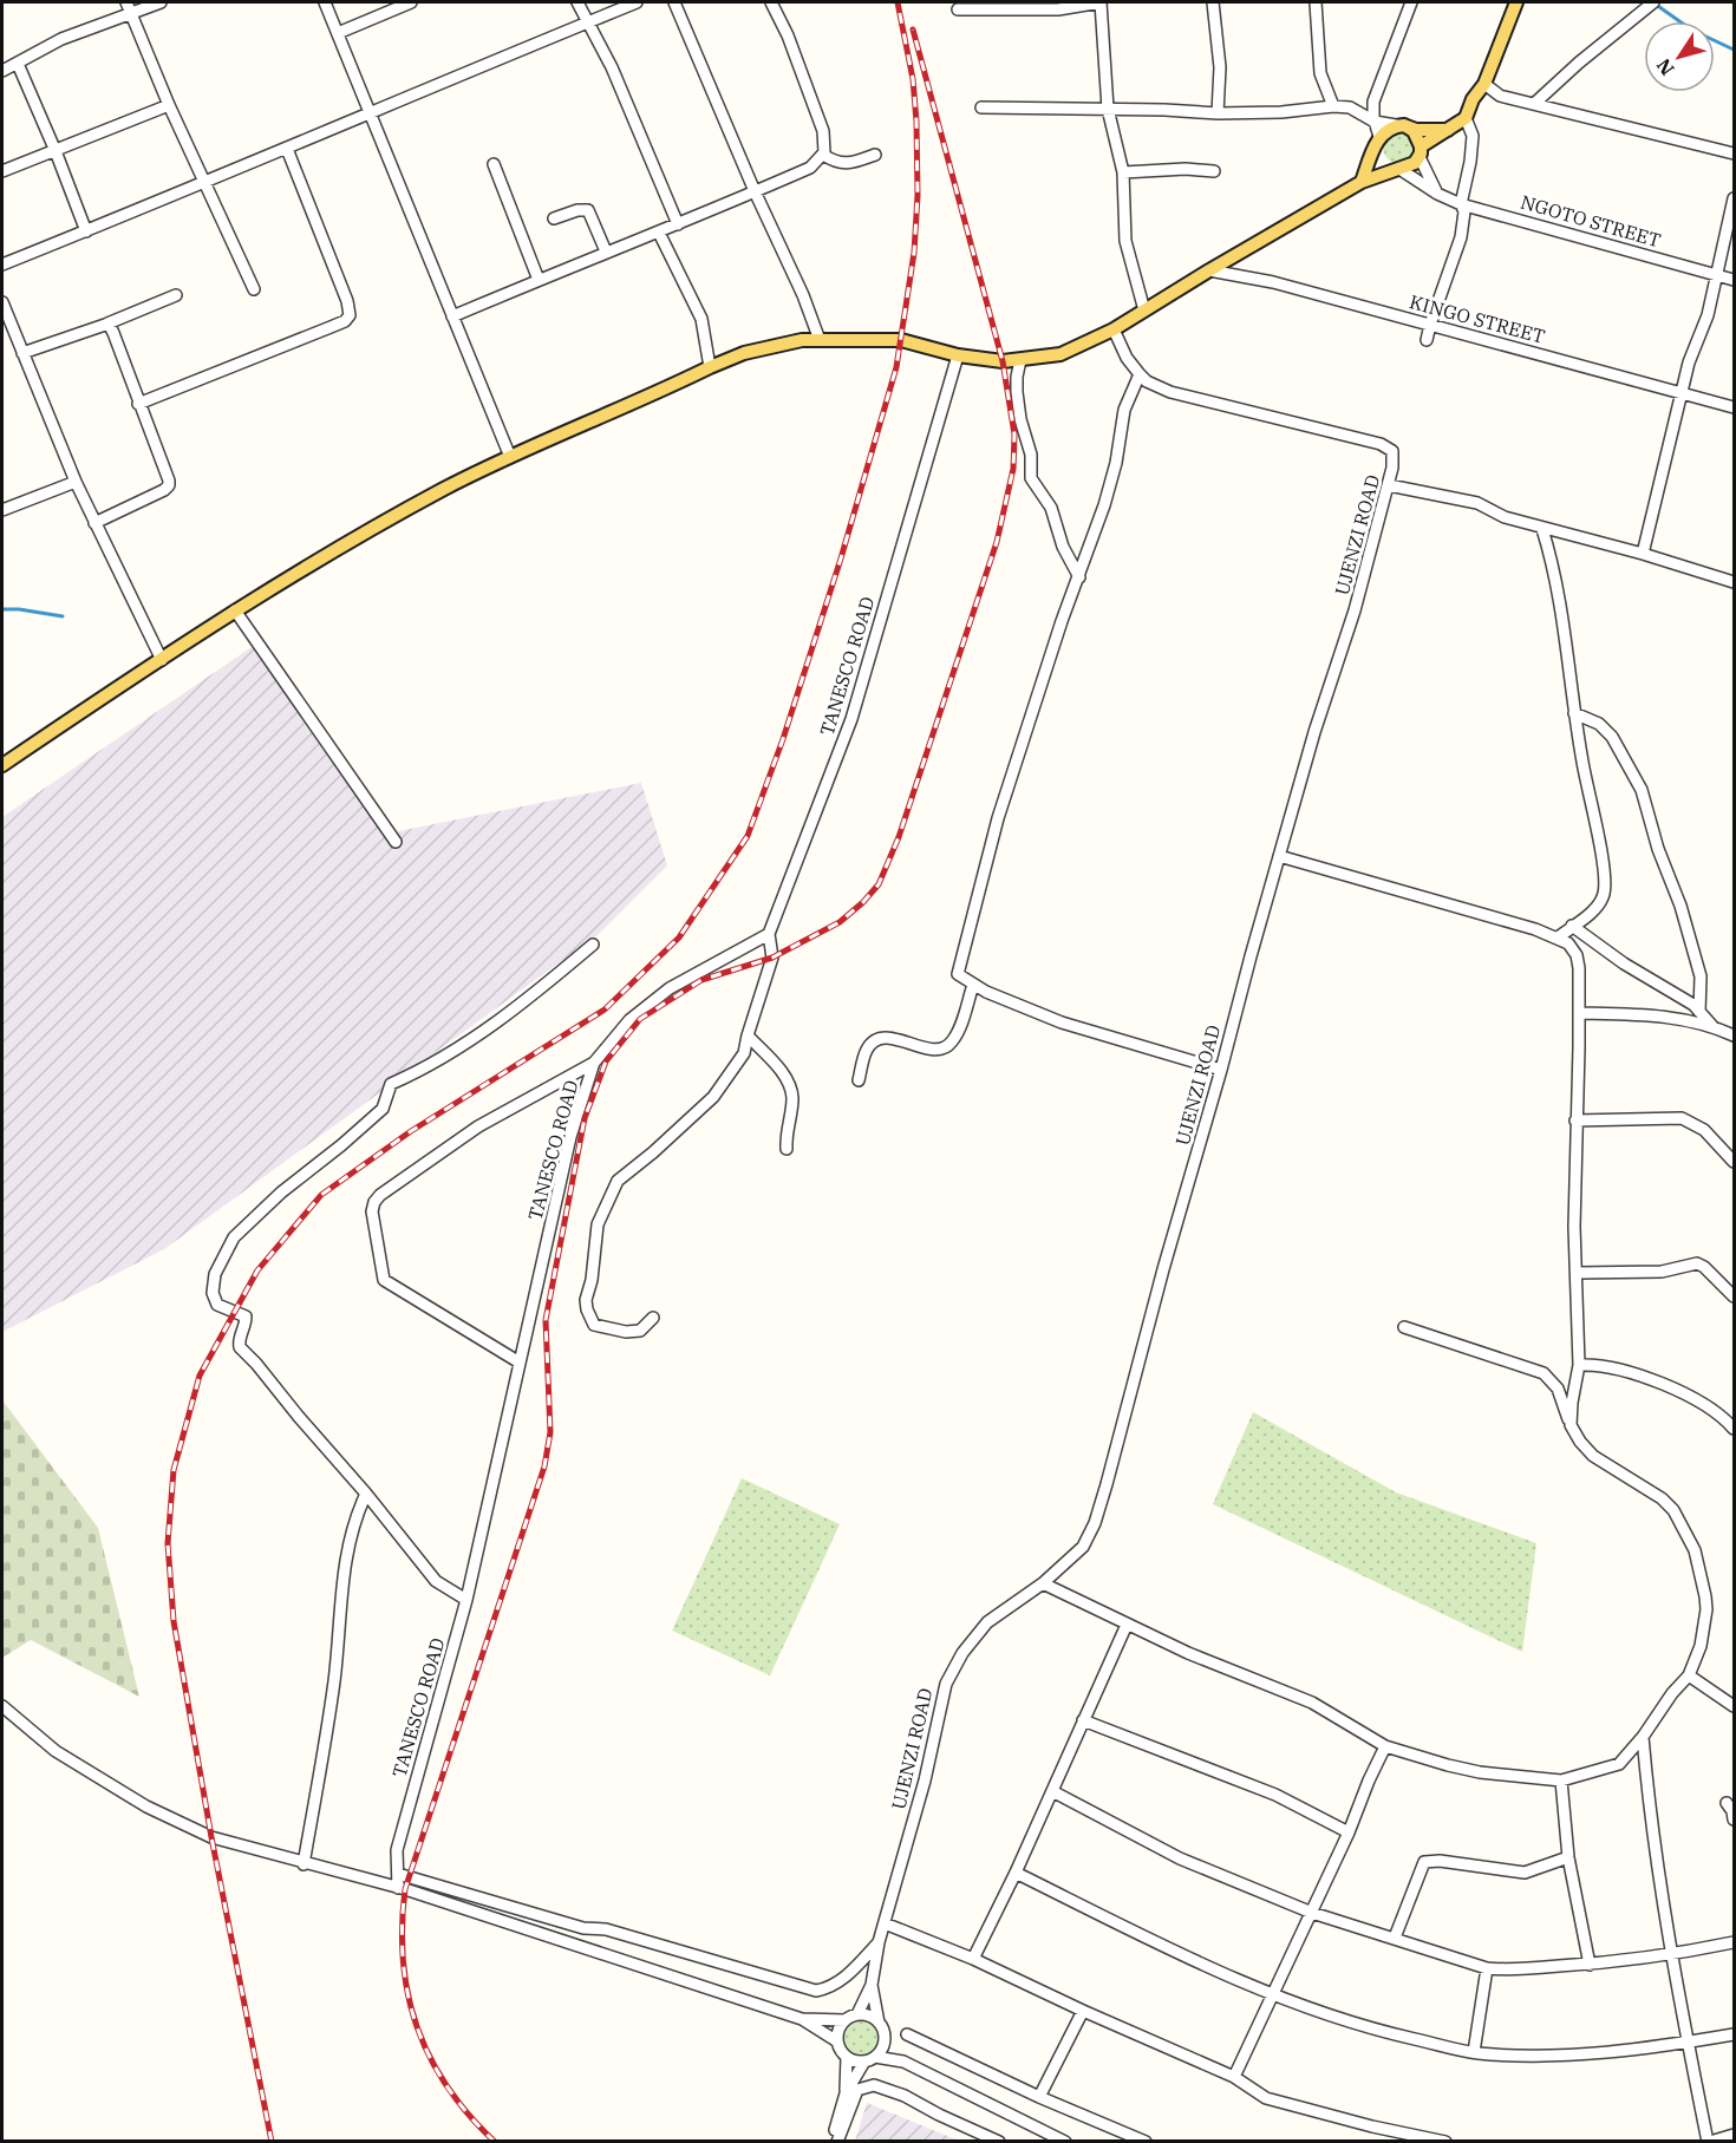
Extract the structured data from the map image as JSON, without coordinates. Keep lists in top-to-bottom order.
{
  "streets": {
    "street": [
      "NGOTO STREET",
      "KINGO STREET",
      "UJENZI ROAD",
      "TANESCO ROAD"
    ]
  },
  "north": "bottom left"
}
